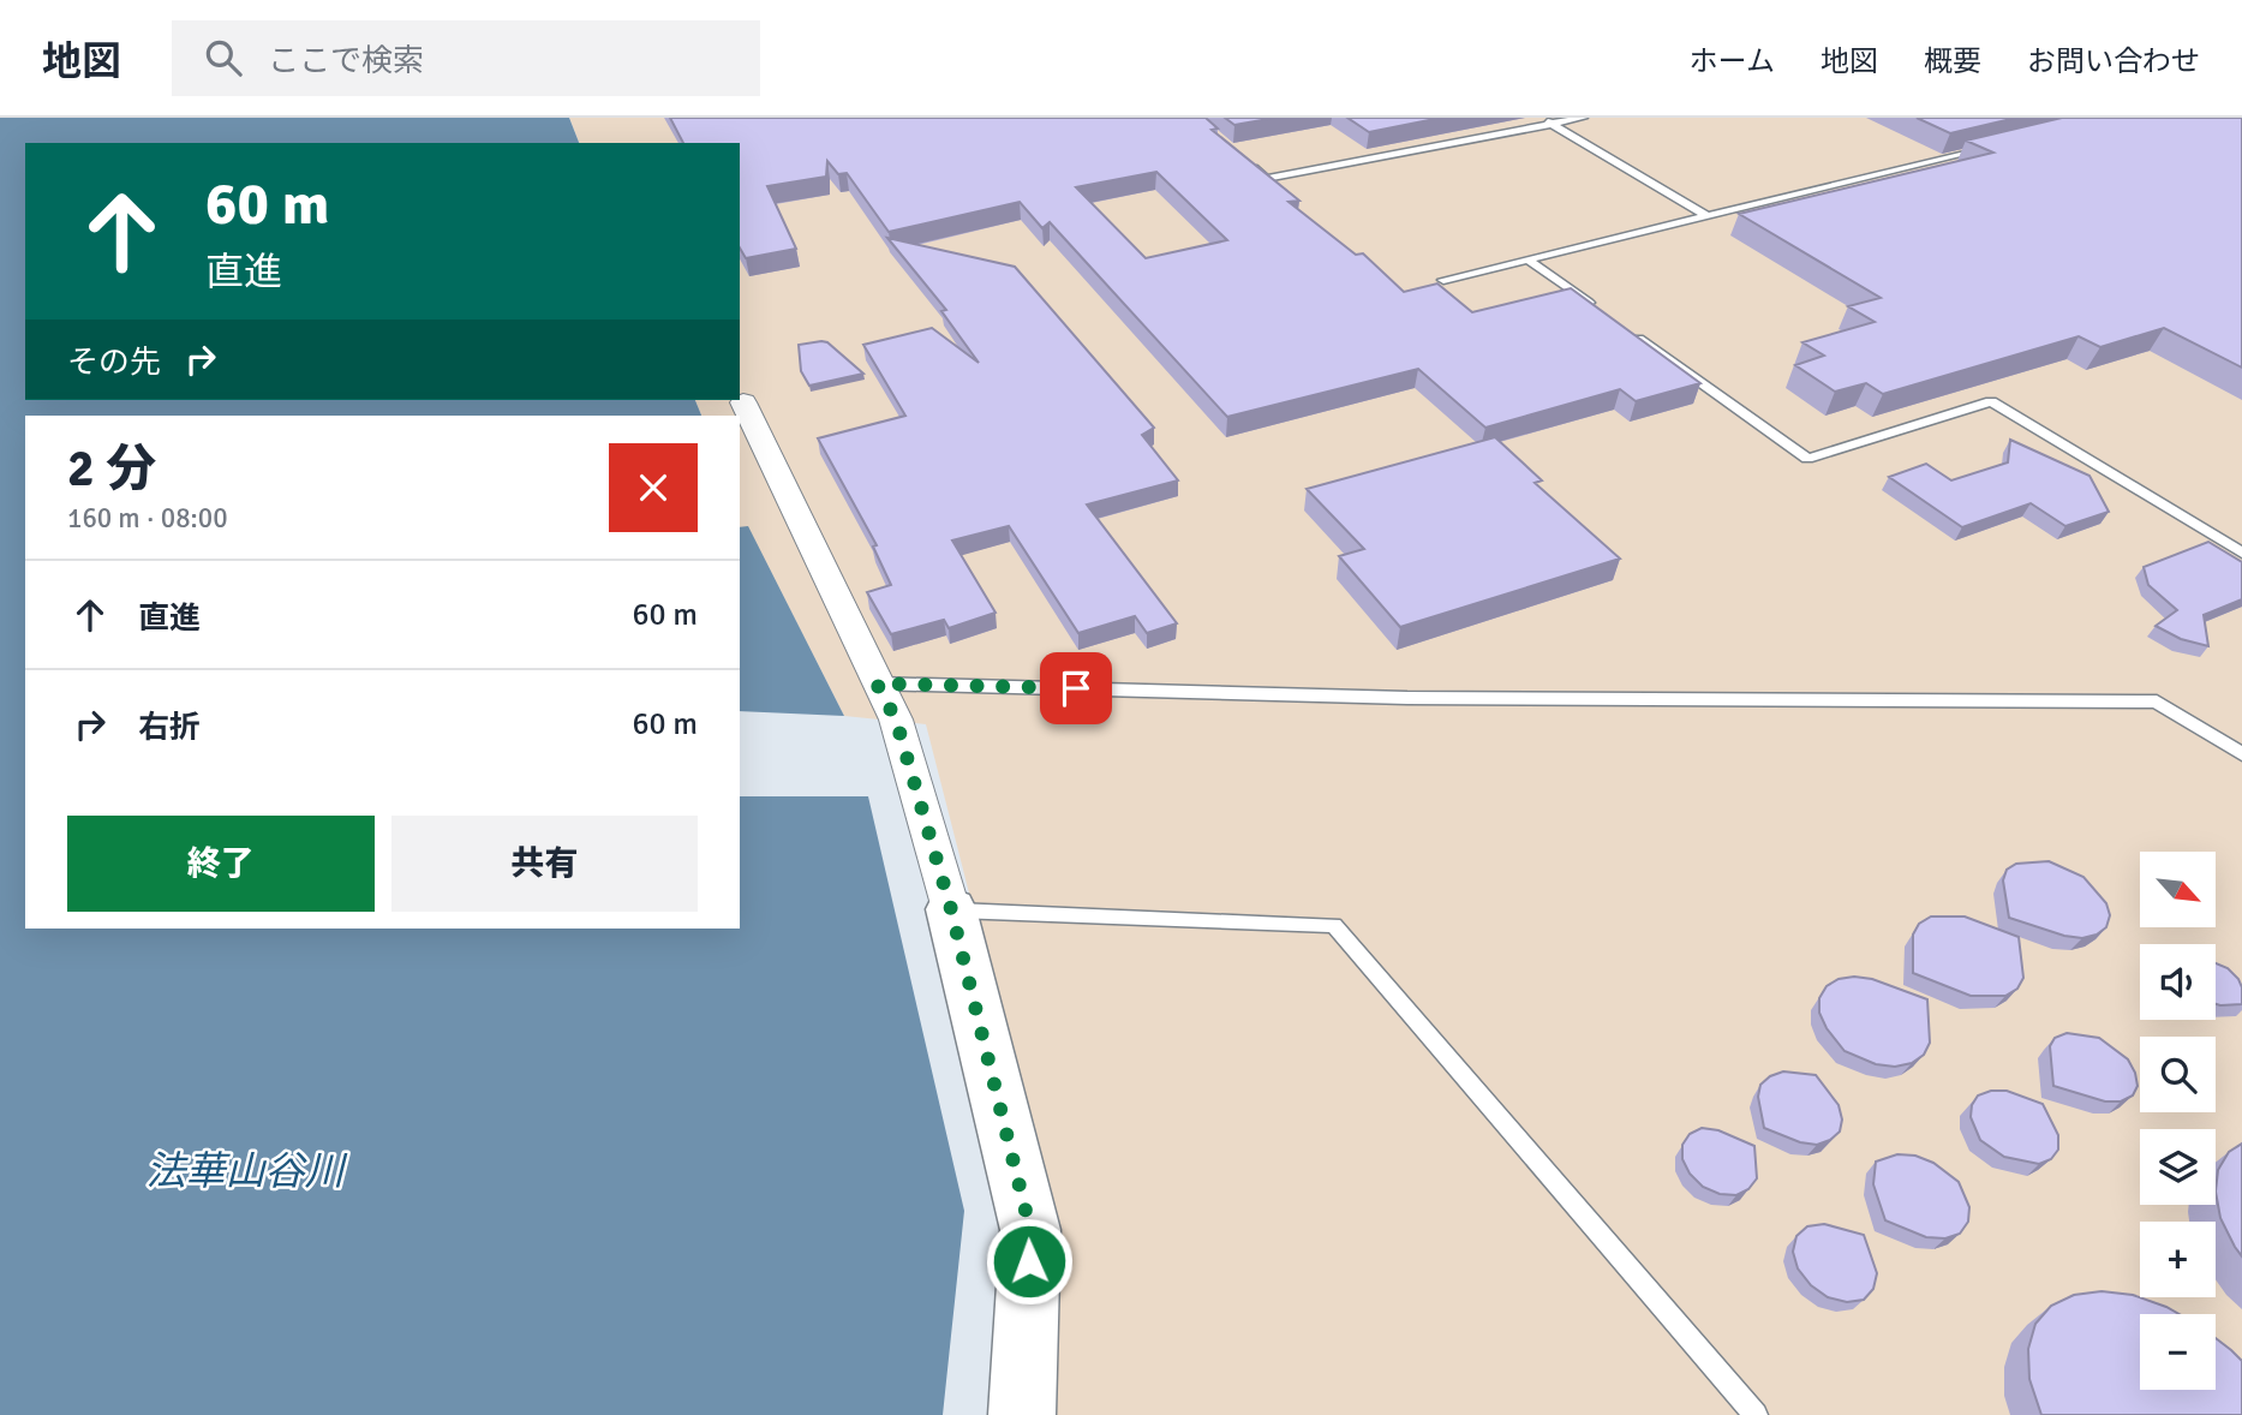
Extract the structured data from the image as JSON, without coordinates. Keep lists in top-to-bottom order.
{
  "water": ["法華山谷川"],
  "north": "bottom right",
  "page": {
    "header": "地図",
    "search": "ここで検索",
    "nav": [
      "ホーム",
      "地図",
      "概要",
      "お問い合わせ"
    ],
    "turn": ["60 m", "直進"],
    "then": "その先",
    "heading": ["2 分", "160 m · 08:00"],
    "list": [
      {
        "name": "直進",
        "value": "60 m"
      },
      {
        "name": "右折",
        "value": "60 m"
      }
    ],
    "buttons": ["終了", "共有"],
    "map_buttons": ["+", "−"]
  }
}
